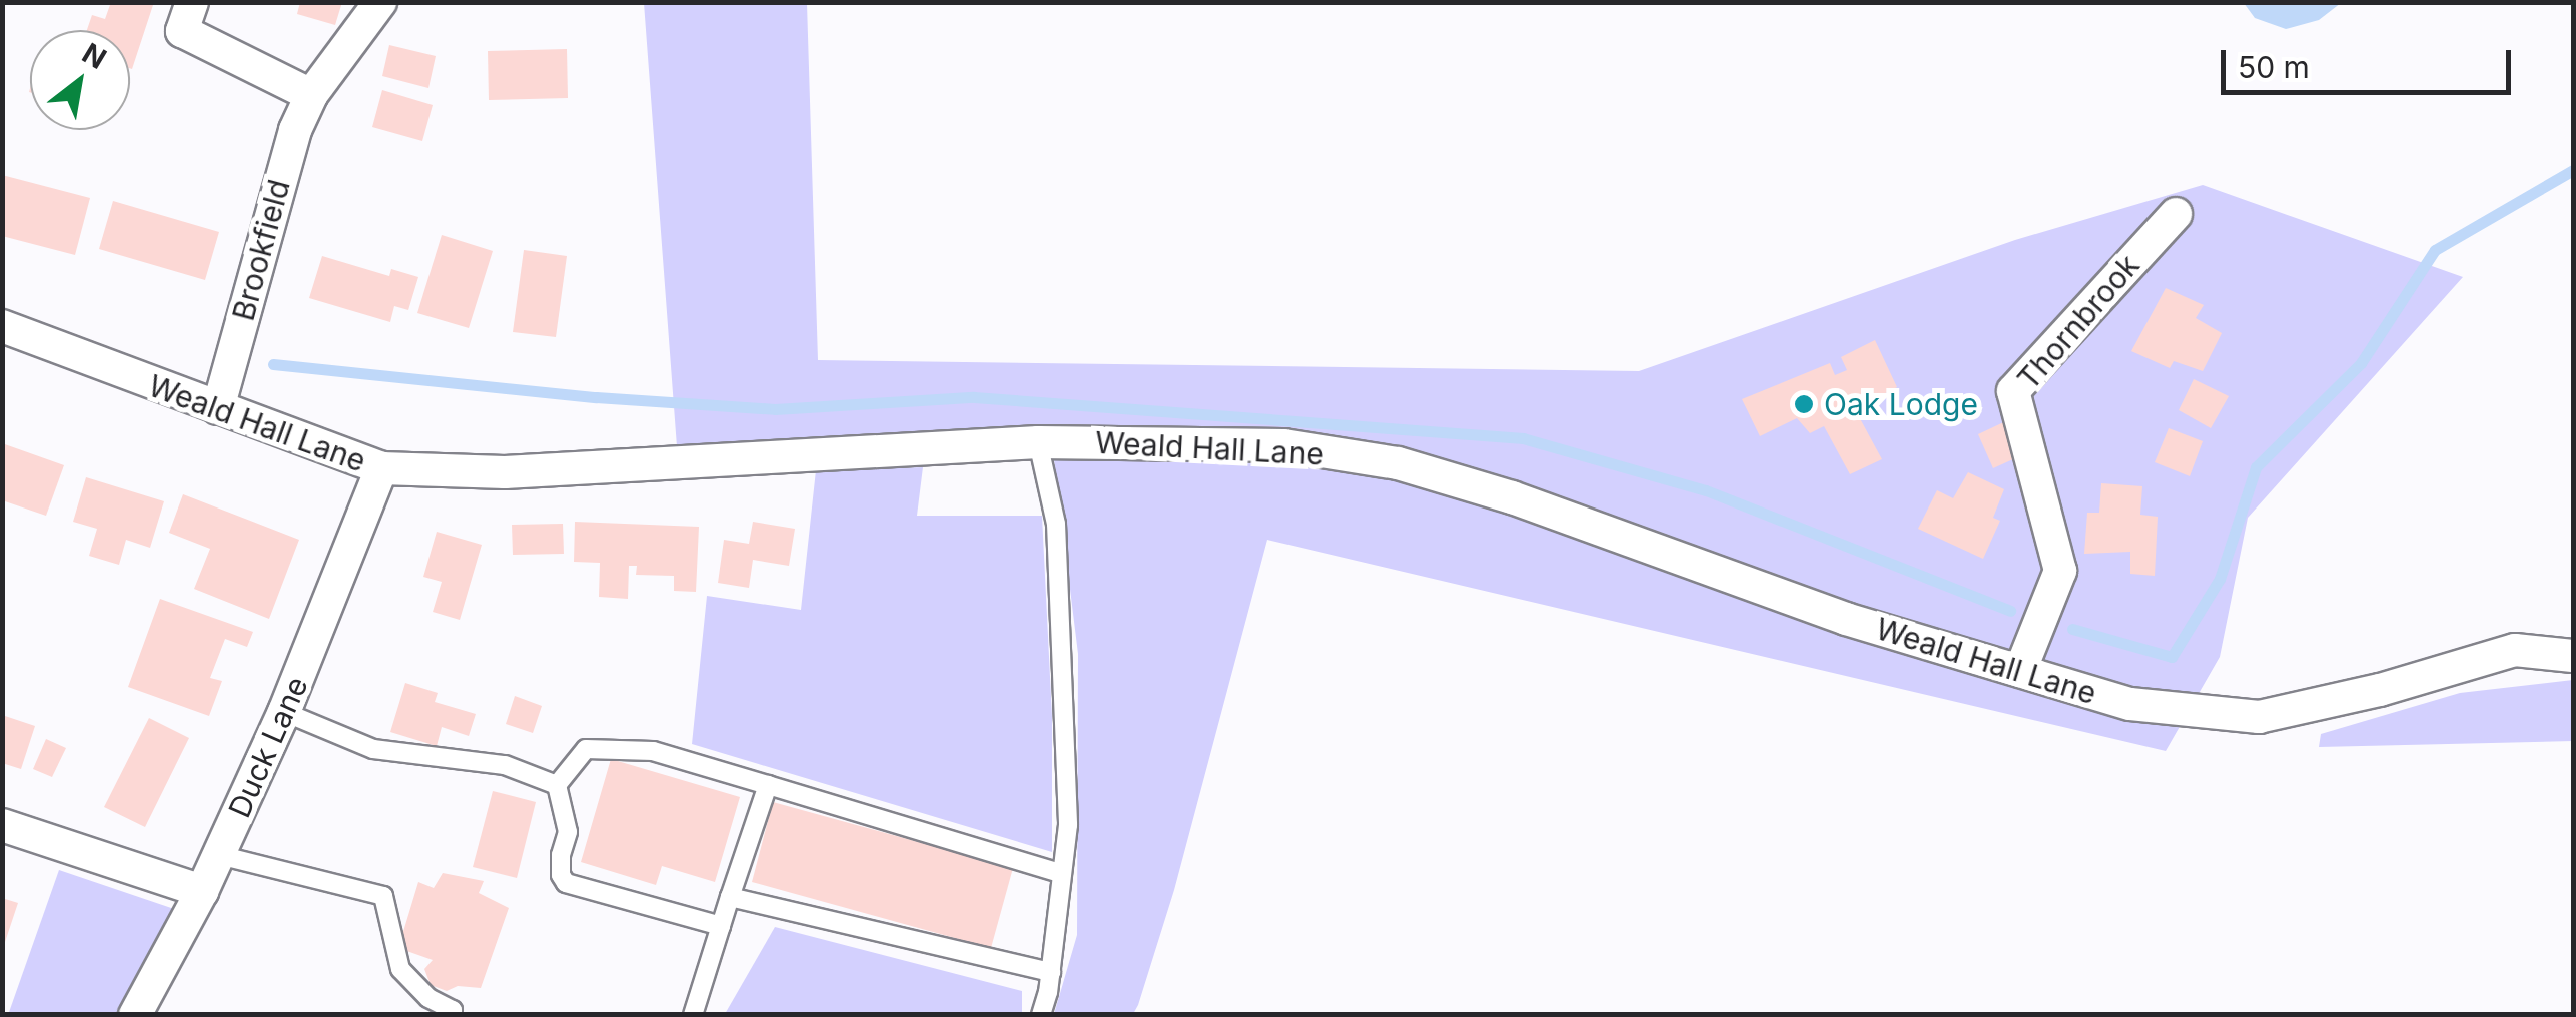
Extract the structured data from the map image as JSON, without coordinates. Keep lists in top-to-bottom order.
{
  "streets": {
    "street": [
      "Brookfield",
      "Thornbrook",
      "Weald Hall Lane",
      "Duck Lane"
    ]
  },
  "crossings": [
    ["Brookfield", "Weald Hall Lane"],
    ["Thornbrook", "Weald Hall Lane"],
    ["Weald Hall Lane", "Duck Lane"]
  ],
  "places": ["Oak Lodge"],
  "scale_bar": "50 m",
  "north": "top right"
}
